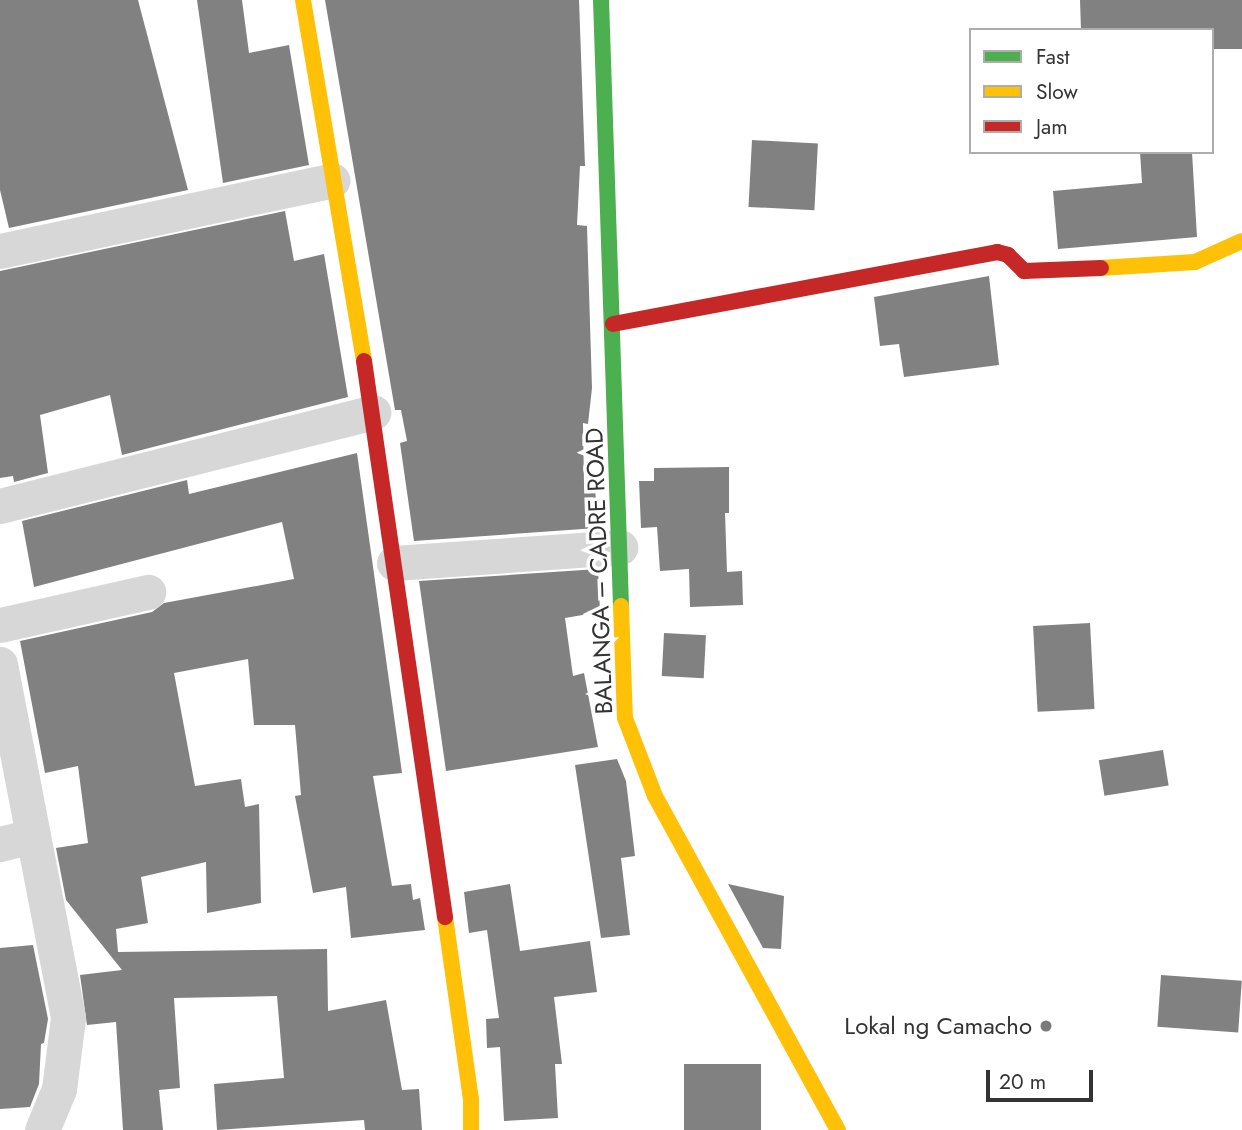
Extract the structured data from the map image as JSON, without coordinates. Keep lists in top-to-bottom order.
{
  "streets": {
    "street": ["BALANGA – CADRE ROAD"]
  },
  "places": ["Lokal ng Camacho"],
  "legend": ["Fast", "Slow", "Jam"],
  "scale_bar": "20 m"
}
